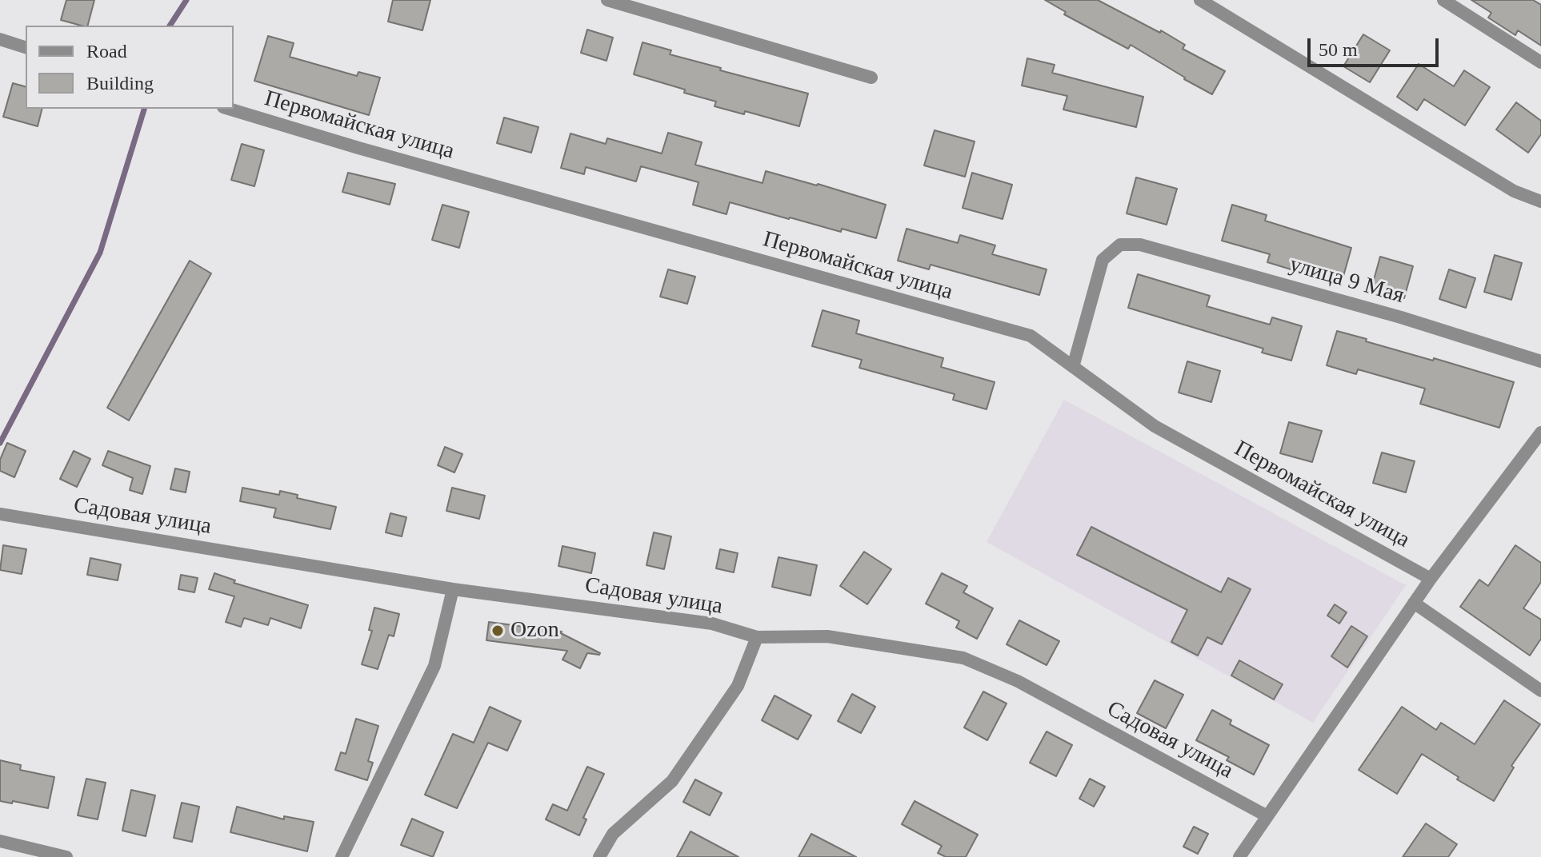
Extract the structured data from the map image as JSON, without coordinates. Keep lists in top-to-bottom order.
{
  "streets": {
    "street": ["Первомайская улица", "улица 9 Мая", "Садовая улица"]
  },
  "crossings": [
    ["Первомайская улица", "улица 9 Мая"]
  ],
  "places": ["Ozon"],
  "legend": ["Road", "Building"],
  "scale_bar": "50 m"
}
